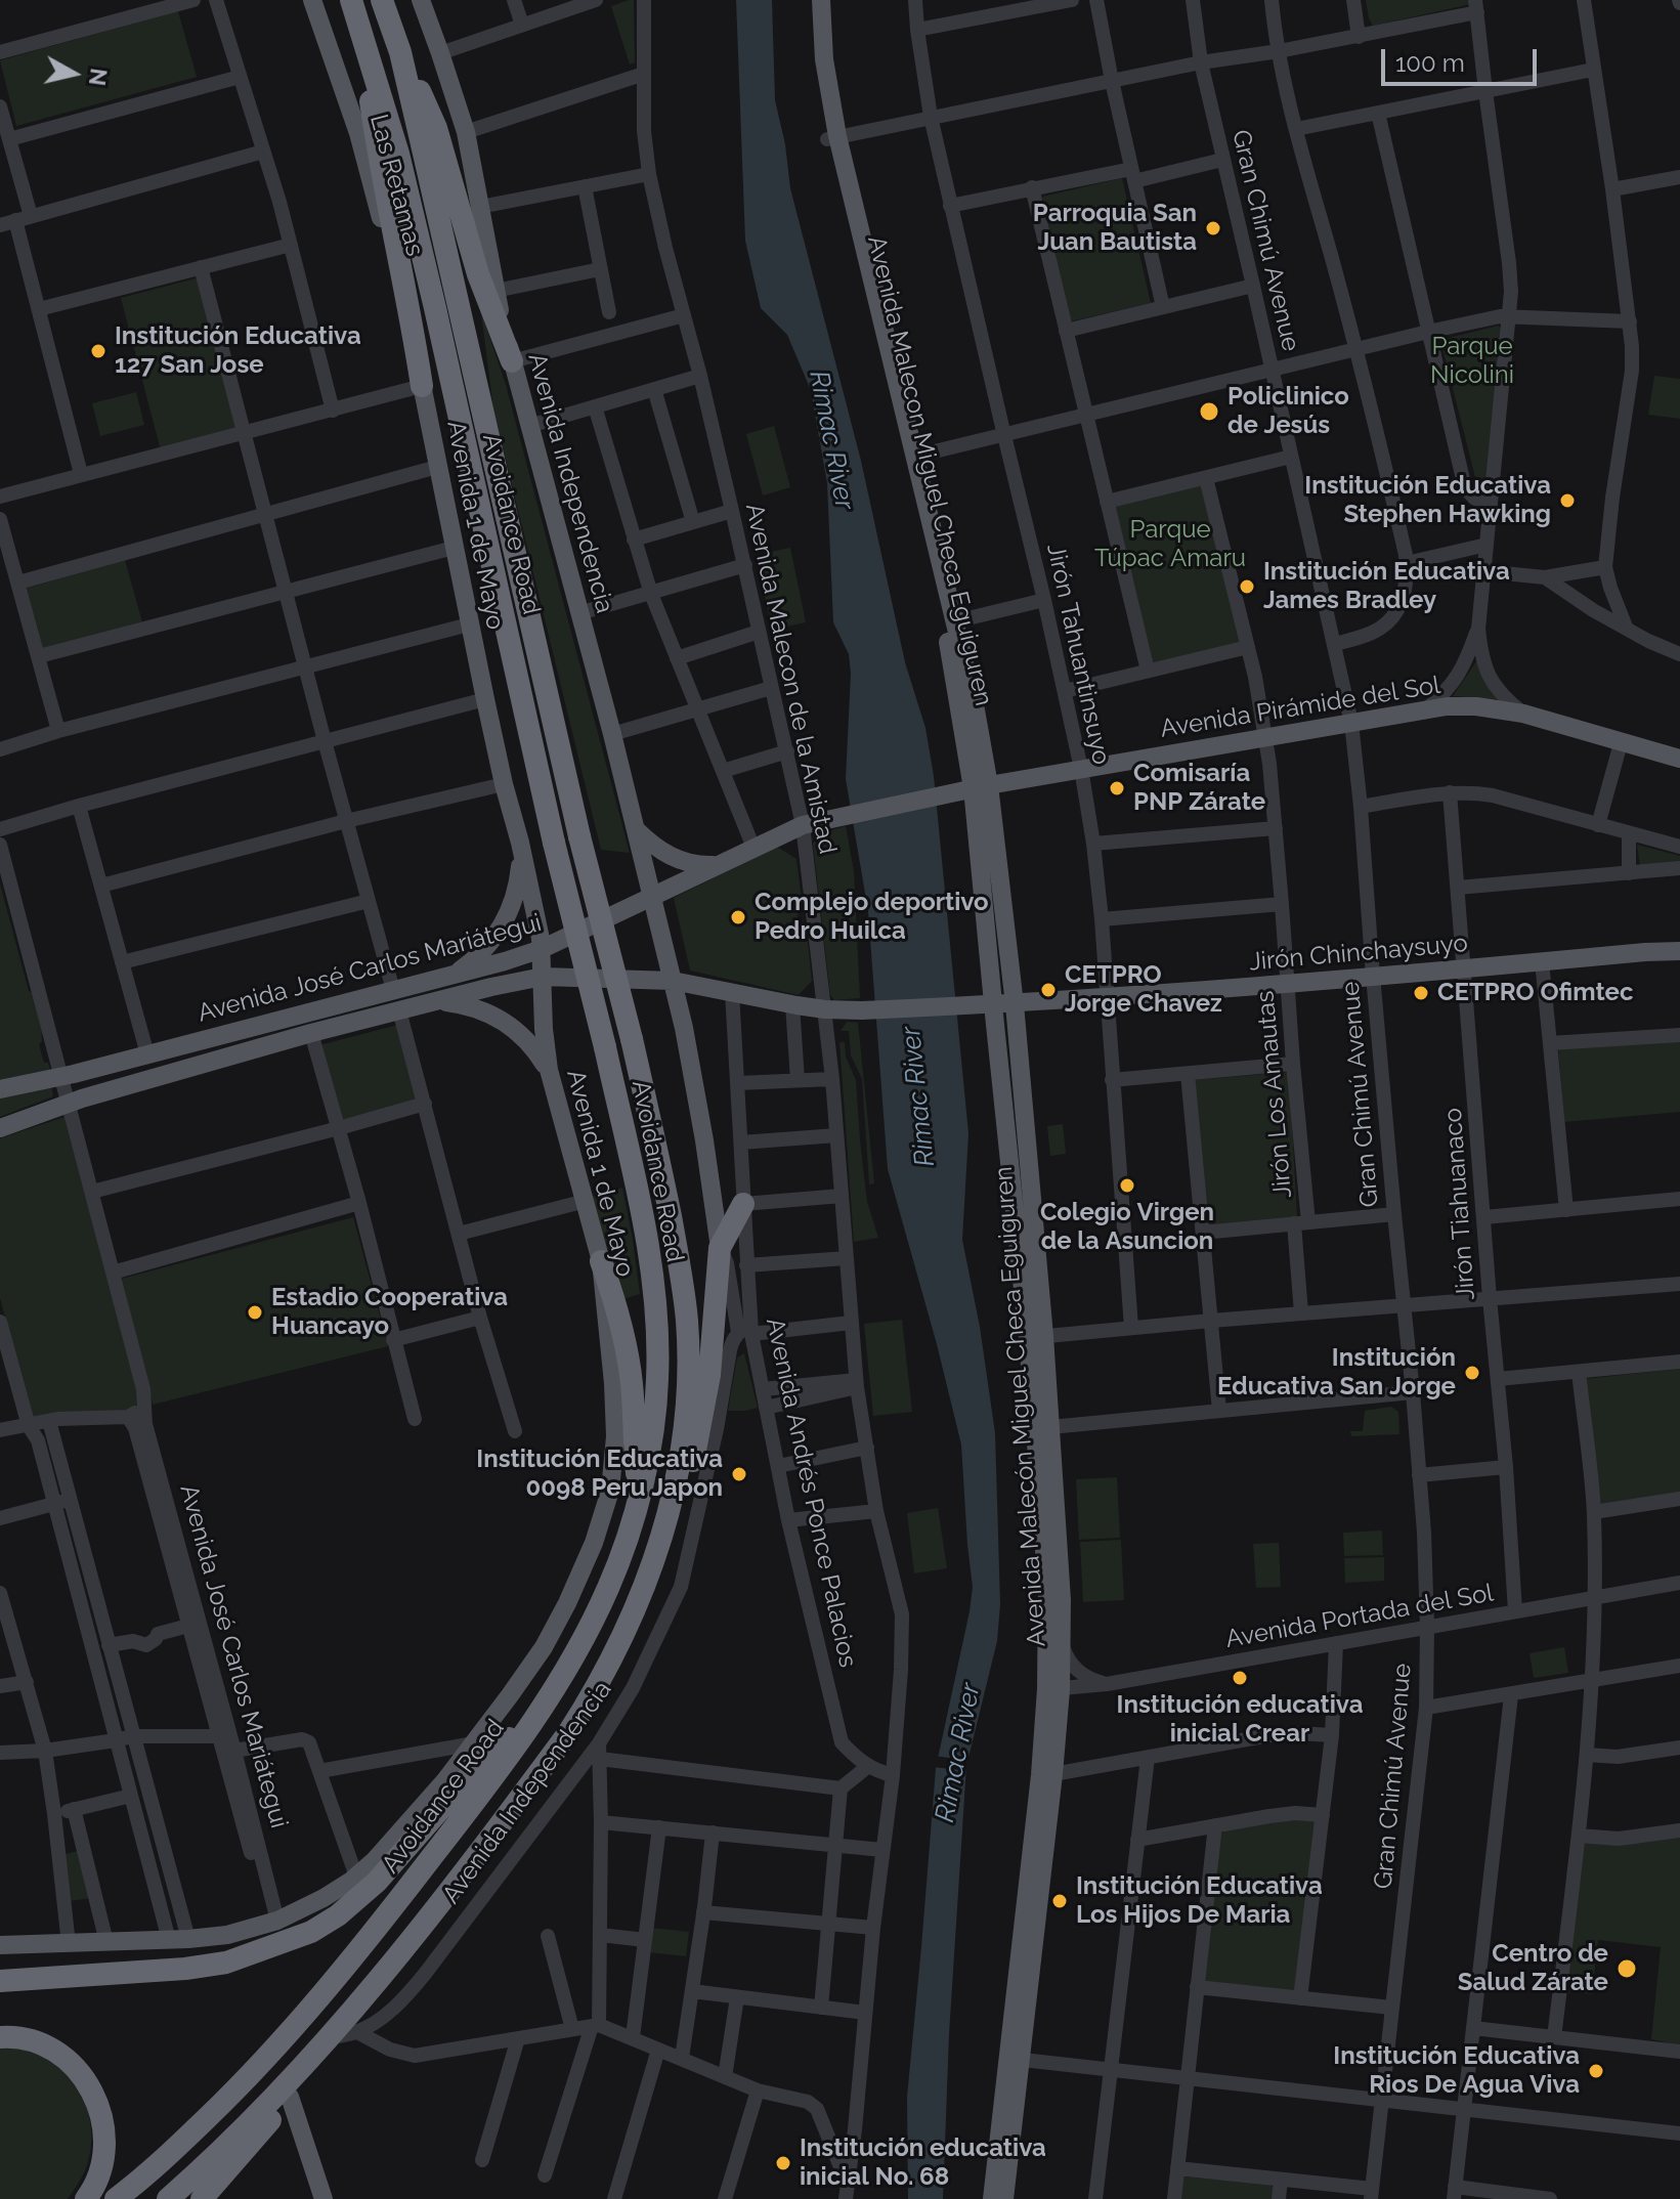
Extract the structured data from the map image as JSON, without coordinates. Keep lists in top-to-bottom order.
{
  "streets": {
    "highway": ["Avoidance Road"],
    "main road": [
      "Las Retamas",
      "Avenida Malecon Miguel Checa Eguiguren",
      "Avenida Independencia",
      "Avenida 1 de Mayo",
      "Avenida Pirámide del Sol",
      "Jirón Chinchaysuyo",
      "Avenida José Carlos Mariátegui",
      "Avenida Malecón Miguel Checa Eguiguren"
    ],
    "street": [
      "Gran Chimú Avenue",
      "Jirón Tahuantinsuyo",
      "Avenida Malecon de la Amistad",
      "Jirón Los Amautas",
      "Jirón Tiahuanaco",
      "Avenida Andrés Ponce Palacios",
      "Avenida Portada del Sol"
    ]
  },
  "crossings": [
    ["Las Retamas", "Avenida 1 de Mayo"],
    ["Gran Chimú Avenue", "Avenida Pirámide del Sol"],
    ["Gran Chimú Avenue", "Jirón Chinchaysuyo"],
    ["Gran Chimú Avenue", "Avenida Portada del Sol"],
    ["Avenida Malecon Miguel Checa Eguiguren", "Avenida Pirámide del Sol"],
    ["Avenida Malecon Miguel Checa Eguiguren", "Jirón Chinchaysuyo"],
    ["Avenida Malecon Miguel Checa Eguiguren", "Avenida José Carlos Mariátegui"],
    ["Avenida Malecon Miguel Checa Eguiguren", "Avenida Malecón Miguel Checa Eguiguren"],
    ["Avenida Independencia", "Avoidance Road"],
    ["Avenida Independencia", "Avenida José Carlos Mariátegui"],
    ["Avenida Independencia", "Avenida Andrés Ponce Palacios"],
    ["Avenida 1 de Mayo", "Avenida José Carlos Mariátegui"],
    ["Jirón Tahuantinsuyo", "Avenida Pirámide del Sol"],
    ["Jirón Tahuantinsuyo", "Jirón Chinchaysuyo"],
    ["Avenida Malecon de la Amistad", "Avenida José Carlos Mariátegui"],
    ["Avenida Pirámide del Sol", "Avenida José Carlos Mariátegui"],
    ["Avenida Pirámide del Sol", "Jirón Los Amautas"],
    ["Jirón Chinchaysuyo", "Avenida José Carlos Mariátegui"],
    ["Jirón Chinchaysuyo", "Jirón Los Amautas"],
    ["Jirón Chinchaysuyo", "Jirón Tiahuanaco"],
    ["Jirón Chinchaysuyo", "Avenida Malecón Miguel Checa Eguiguren"],
    ["Avenida José Carlos Mariátegui", "Avenida Malecón Miguel Checa Eguiguren"],
    ["Avenida José Carlos Mariátegui", "Avenida Andrés Ponce Palacios"],
    ["Jirón Tiahuanaco", "Avenida Portada del Sol"],
    ["Avenida Malecón Miguel Checa Eguiguren", "Avenida Portada del Sol"]
  ],
  "water": ["Rimac River"],
  "parks": ["Parque Nicolini", "Parque Túpac Amaru"],
  "places": [
    "Parroquia San Juan Bautista",
    "Institución Educativa 127 San Jose",
    "Policlinico de Jesús",
    "Institución Educativa Stephen Hawking",
    "Institución Educativa James Bradley",
    "Comisaría PNP Zárate",
    "Complejo deportivo Pedro Huilca",
    "CETPRO Jorge Chavez",
    "CETPRO Ofimtec",
    "Colegio Virgen de la Asuncion",
    "Estadio Cooperativa Huancayo",
    "Institución Educativa San Jorge",
    "Institución Educativa 0098 Peru Japon",
    "Institución educativa inicial Crear",
    "Institución Educativa Los Hijos De Maria",
    "Centro de Salud Zárate",
    "Institución Educativa Rios De Agua Viva",
    "Institución educativa inicial No. 68"
  ],
  "scale_bar": "100 m",
  "north": "right"
}
